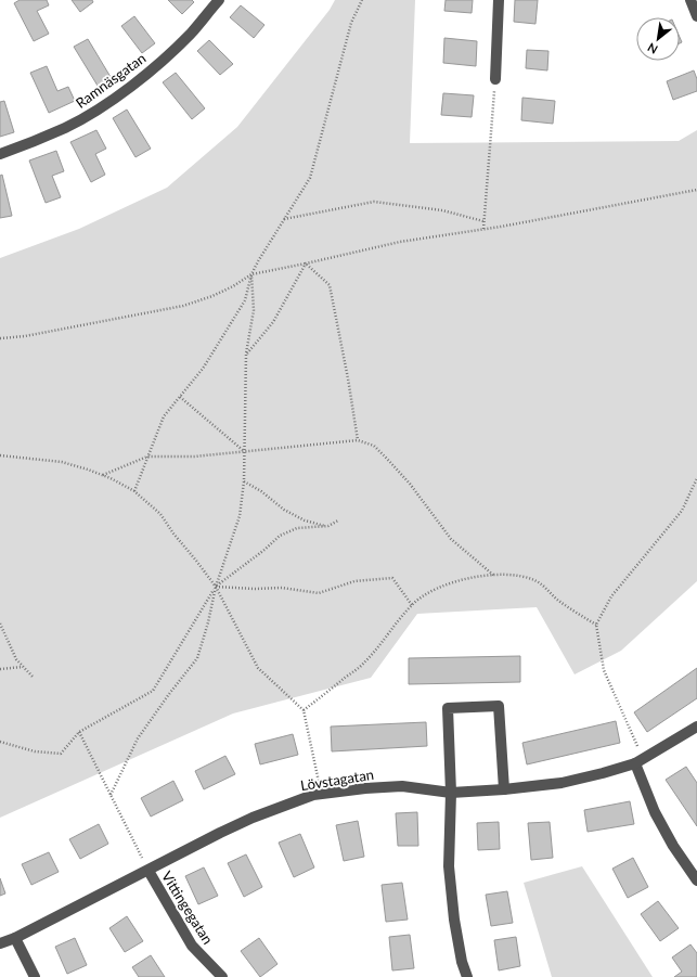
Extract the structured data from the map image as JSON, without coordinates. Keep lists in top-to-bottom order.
{
  "streets": {
    "street": ["Ramnäsgatan", "Lövstagatan", "Vittingegatan"]
  },
  "crossings": [
    ["Lövstagatan", "Vittingegatan"]
  ],
  "north": "bottom left"
}
